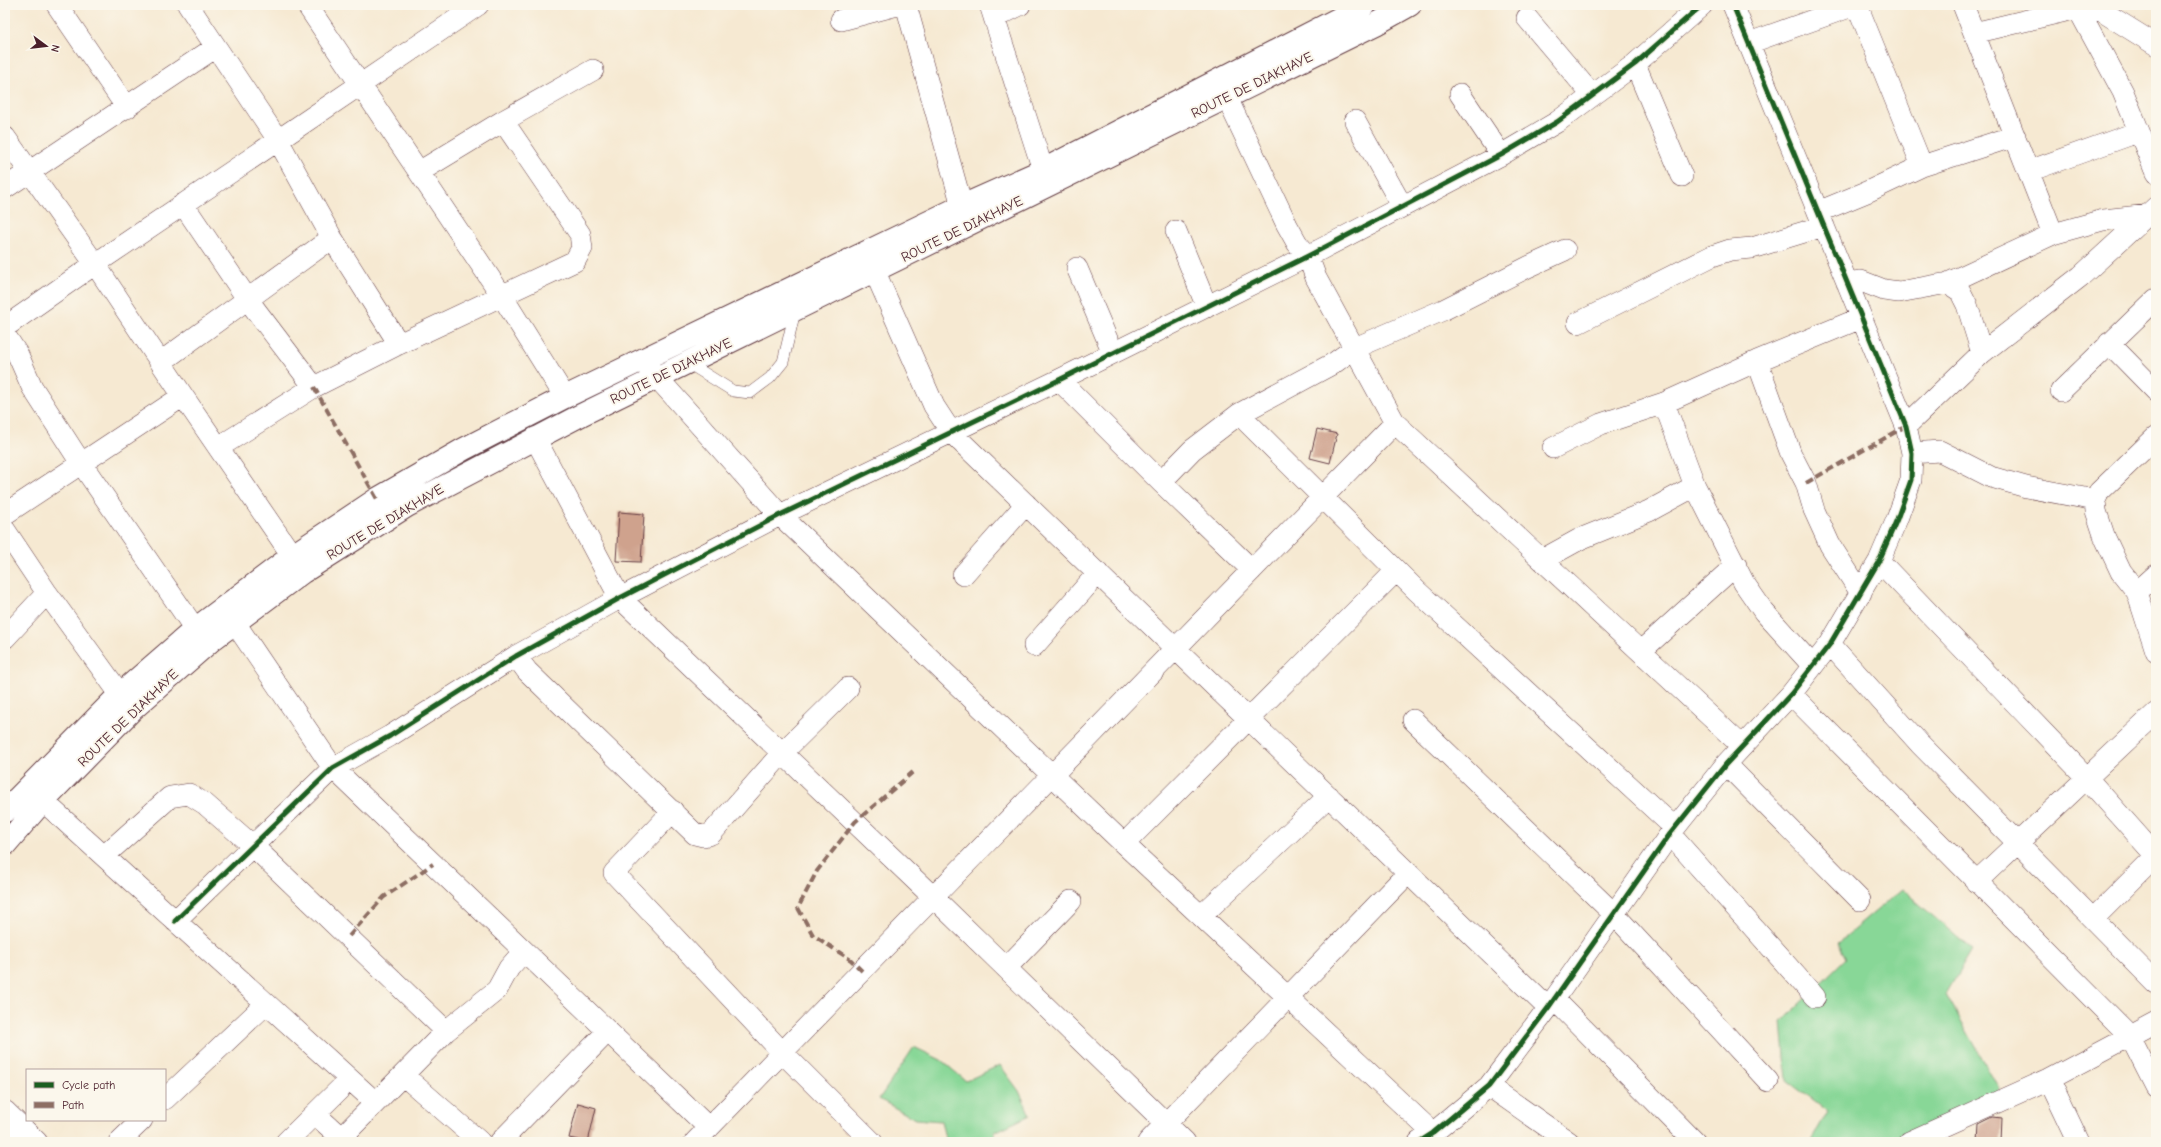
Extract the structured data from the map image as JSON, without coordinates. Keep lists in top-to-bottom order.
{
  "streets": {
    "main road": ["ROUTE DE DIAKHAYE"]
  },
  "legend": ["Cycle path", "Path"],
  "north": "right"
}
